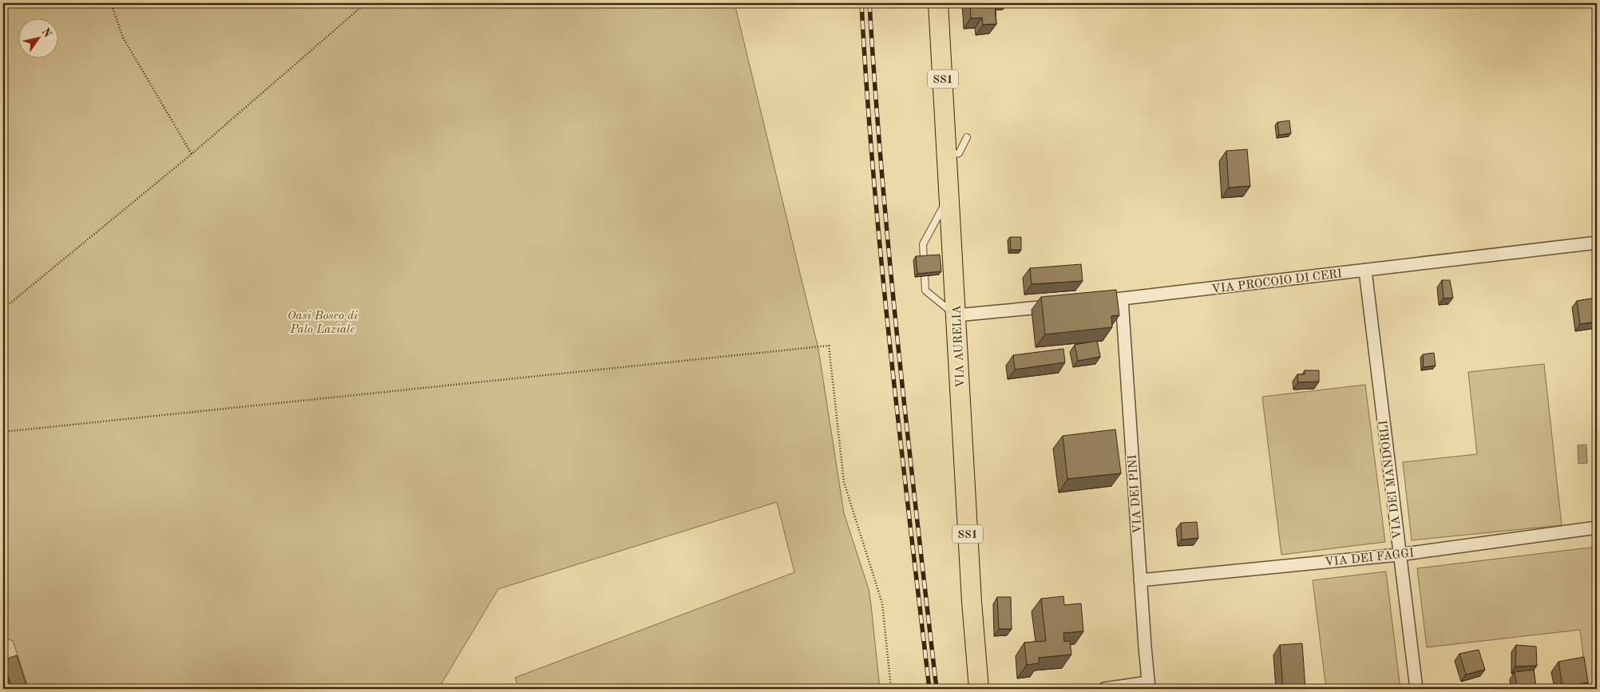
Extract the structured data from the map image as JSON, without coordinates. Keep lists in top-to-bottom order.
{
  "streets": {
    "main road": ["SS1", "VIA AURELIA"],
    "street": [
      "VIA PROCOIO DI CERI",
      "VIA DEI MANDORLI",
      "VIA DEI PINI",
      "VIA DEI FAGGI"
    ]
  },
  "crossings": [
    ["VIA PROCOIO DI CERI", "VIA DEI MANDORLI"],
    ["VIA PROCOIO DI CERI", "VIA DEI PINI"],
    ["VIA DEI MANDORLI", "VIA DEI FAGGI"],
    ["VIA DEI PINI", "VIA DEI FAGGI"]
  ],
  "parks": ["Oasi Bosco di Palo Laziale"],
  "north": "top right"
}
